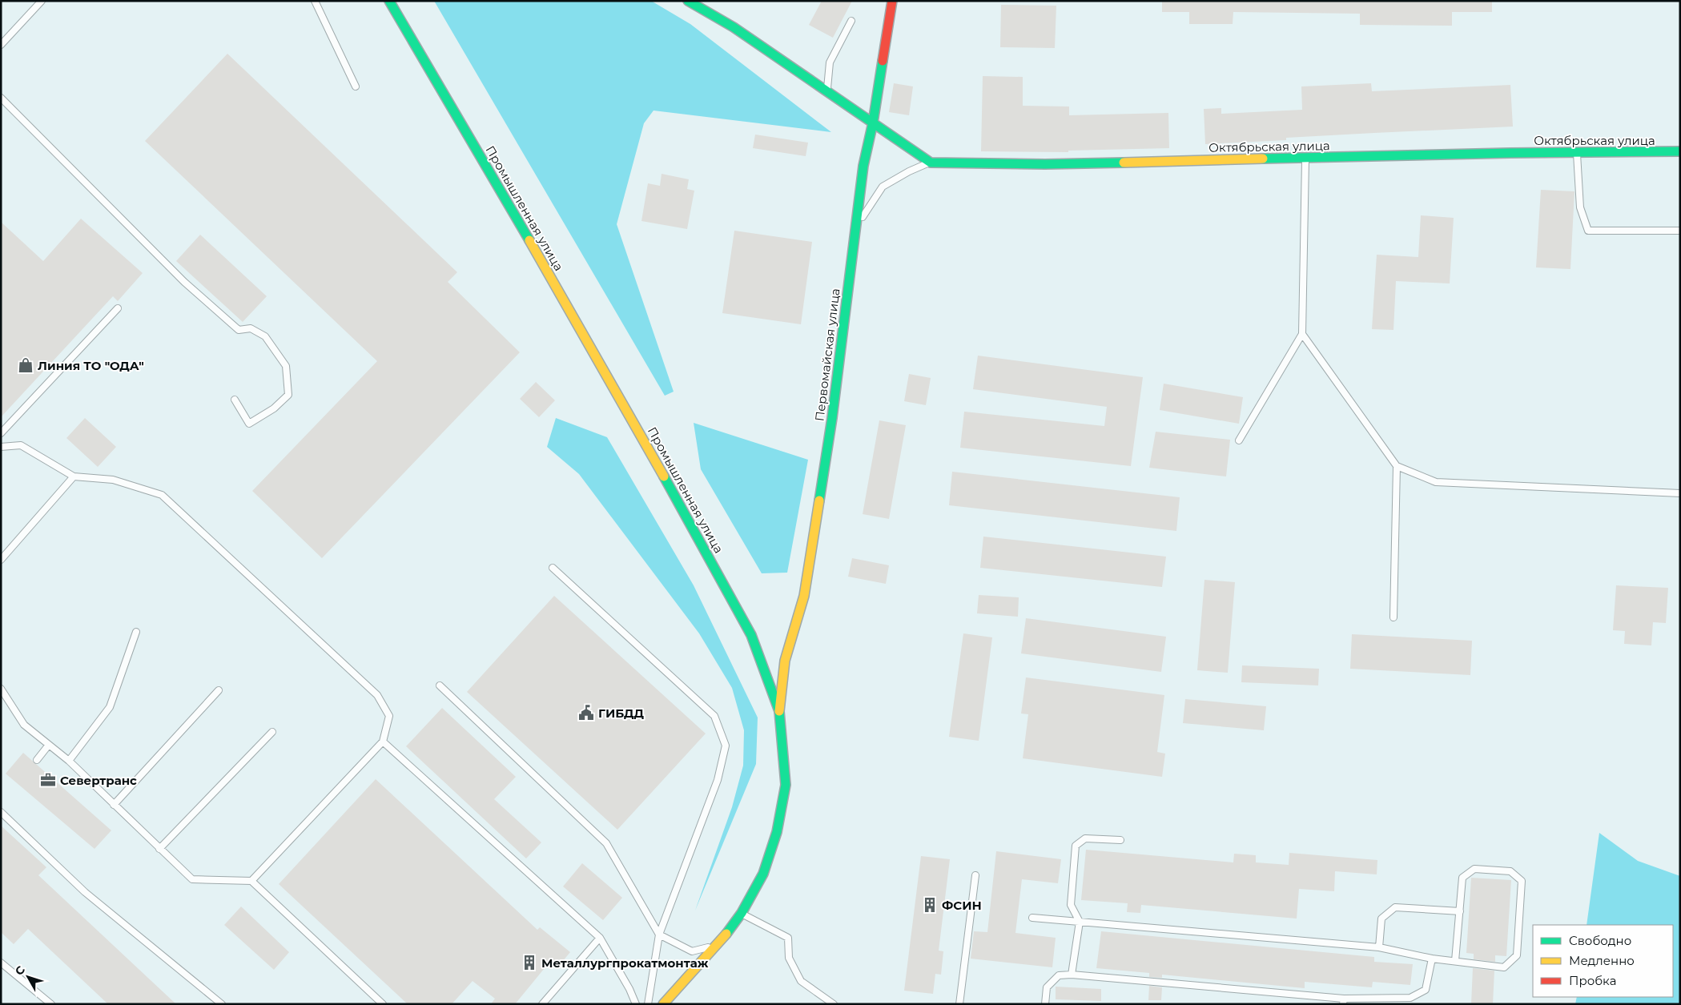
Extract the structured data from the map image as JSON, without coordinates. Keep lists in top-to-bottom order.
{
  "streets": {
    "street": ["Октябрьская улица", "Промышленная улица", "Первомайская улица"]
  },
  "crossings": [
    ["Промышленная улица", "Первомайская улица"]
  ],
  "places": {
    "shop": ["Линия ТО \"ОДА\""],
    "public building": ["ГИБДД"],
    "office": ["Севертранс"],
    "building": ["ФСИН", "Металлургпрокатмонтаж"]
  },
  "legend": ["Свободно", "Медленно", "Пробка"],
  "north": "top left"
}
